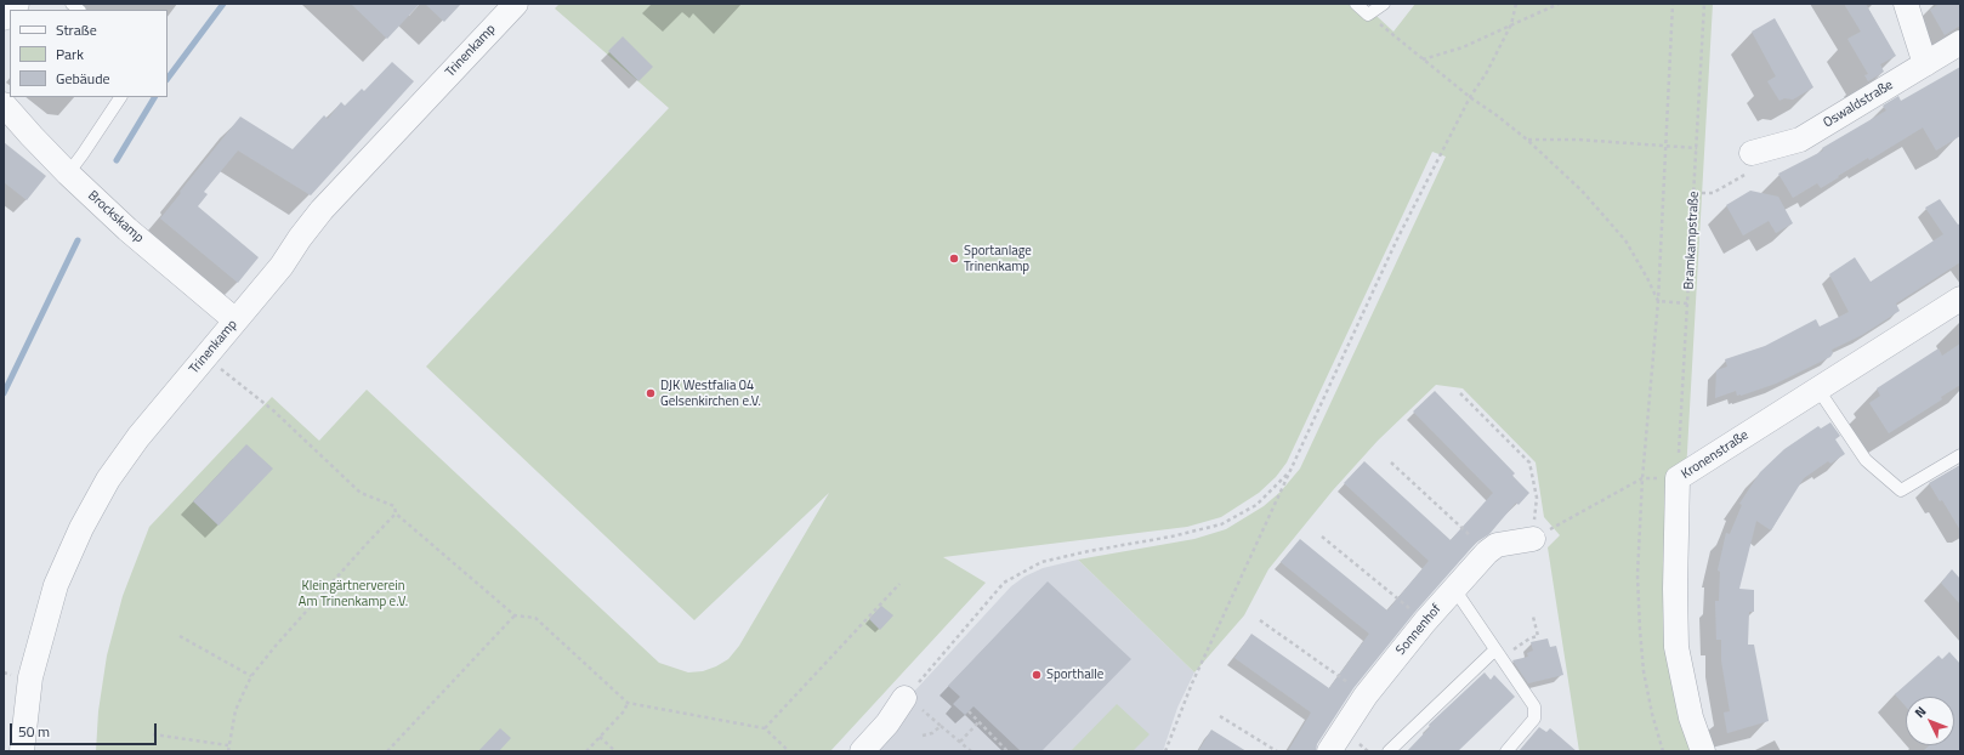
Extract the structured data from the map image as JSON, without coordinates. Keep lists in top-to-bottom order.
{
  "streets": {
    "street": [
      "Trinenkamp",
      "Oswaldstraße",
      "Brockskamp",
      "Kronenstraße",
      "Sonnenhof"
    ],
    "path": ["Bramkampstraße"]
  },
  "crossings": [
    ["Trinenkamp", "Brockskamp"],
    ["Bramkampstraße", "Kronenstraße"]
  ],
  "parks": ["Kleingärtnerverein Am Trinenkamp e.V."],
  "places": ["Sportanlage Trinenkamp", "DJK Westfalia 04 Gelsenkirchen e.V.", "Sporthalle"],
  "legend": ["Straße", "Park", "Gebäude"],
  "scale_bar": "50 m",
  "north": "top left"
}
